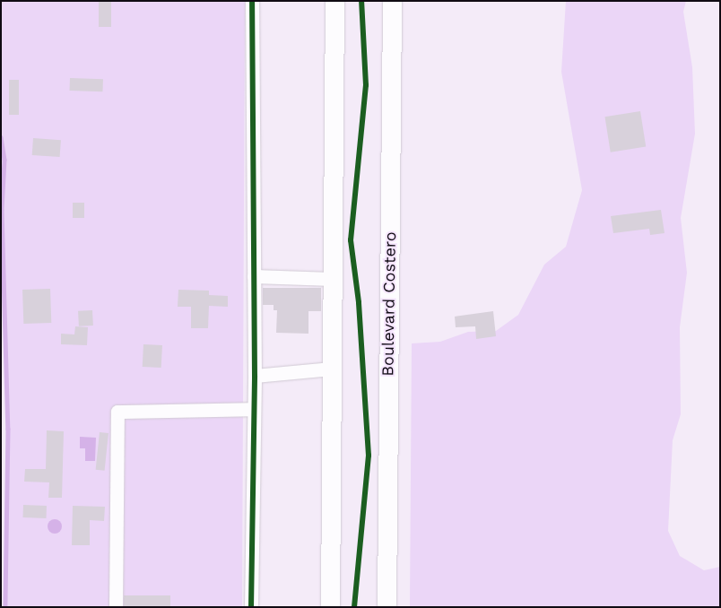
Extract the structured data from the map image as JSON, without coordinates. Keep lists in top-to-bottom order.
{
  "streets": {
    "main road": ["Boulevard Costero"]
  }
}
